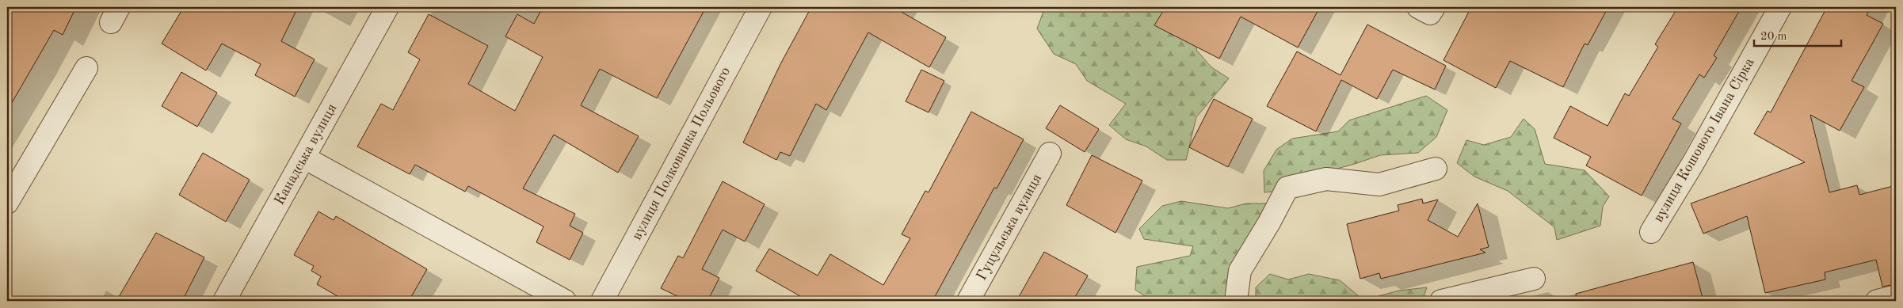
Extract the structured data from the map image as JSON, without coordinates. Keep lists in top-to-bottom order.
{
  "streets": {
    "street": [
      "вулиця Кошового Івана Сірка",
      "вулиця Полковника Польового",
      "Канадська вулиця",
      "Гуцульська вулиця"
    ]
  },
  "scale_bar": "20 m"
}
